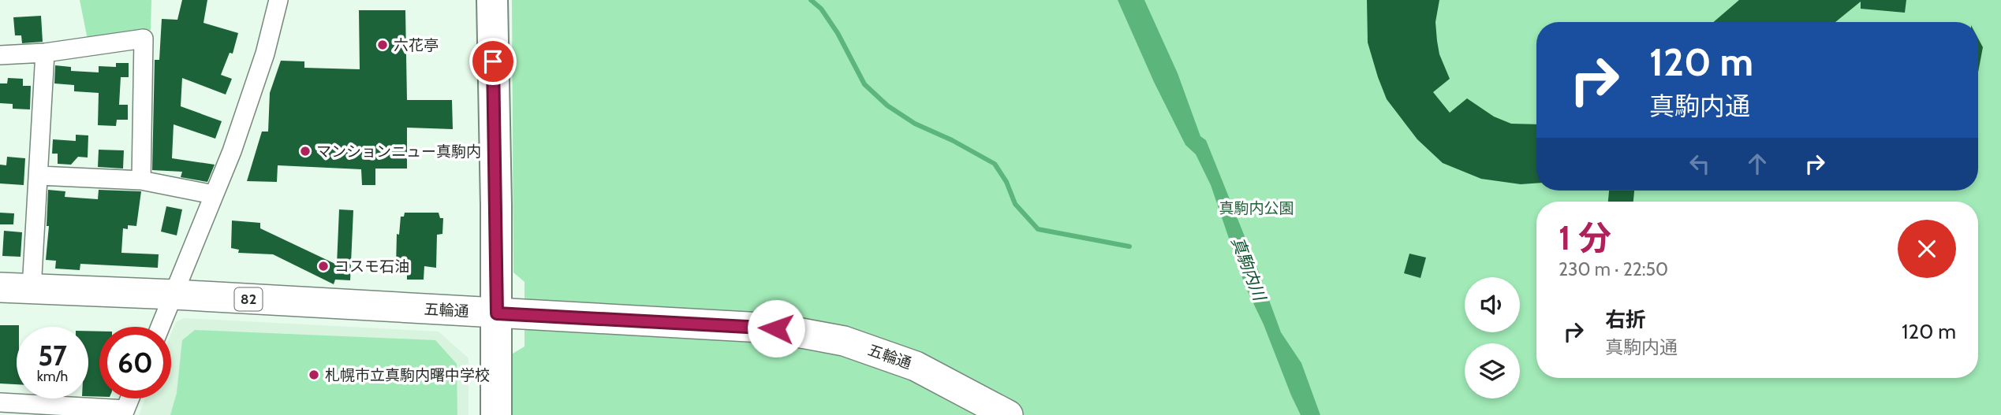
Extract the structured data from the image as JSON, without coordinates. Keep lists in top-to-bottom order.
{
  "streets": {
    "main road": ["82", "五輪通"]
  },
  "water": ["真駒内川"],
  "parks": ["真駒内公園"],
  "places": [
    "六花亭",
    "マンションニュー真駒内",
    "コスモ石油",
    "札幌市立真駒内曙中学校"
  ],
  "page": {
    "turn": ["120 m", "真駒内通"],
    "heading": ["1 分", "230 m · 22:50"],
    "list": [
      {
        "name": "右折",
        "note": "真駒内通",
        "value": "120 m"
      }
    ],
    "speed": "57 km/h",
    "limit": "60"
  }
}
